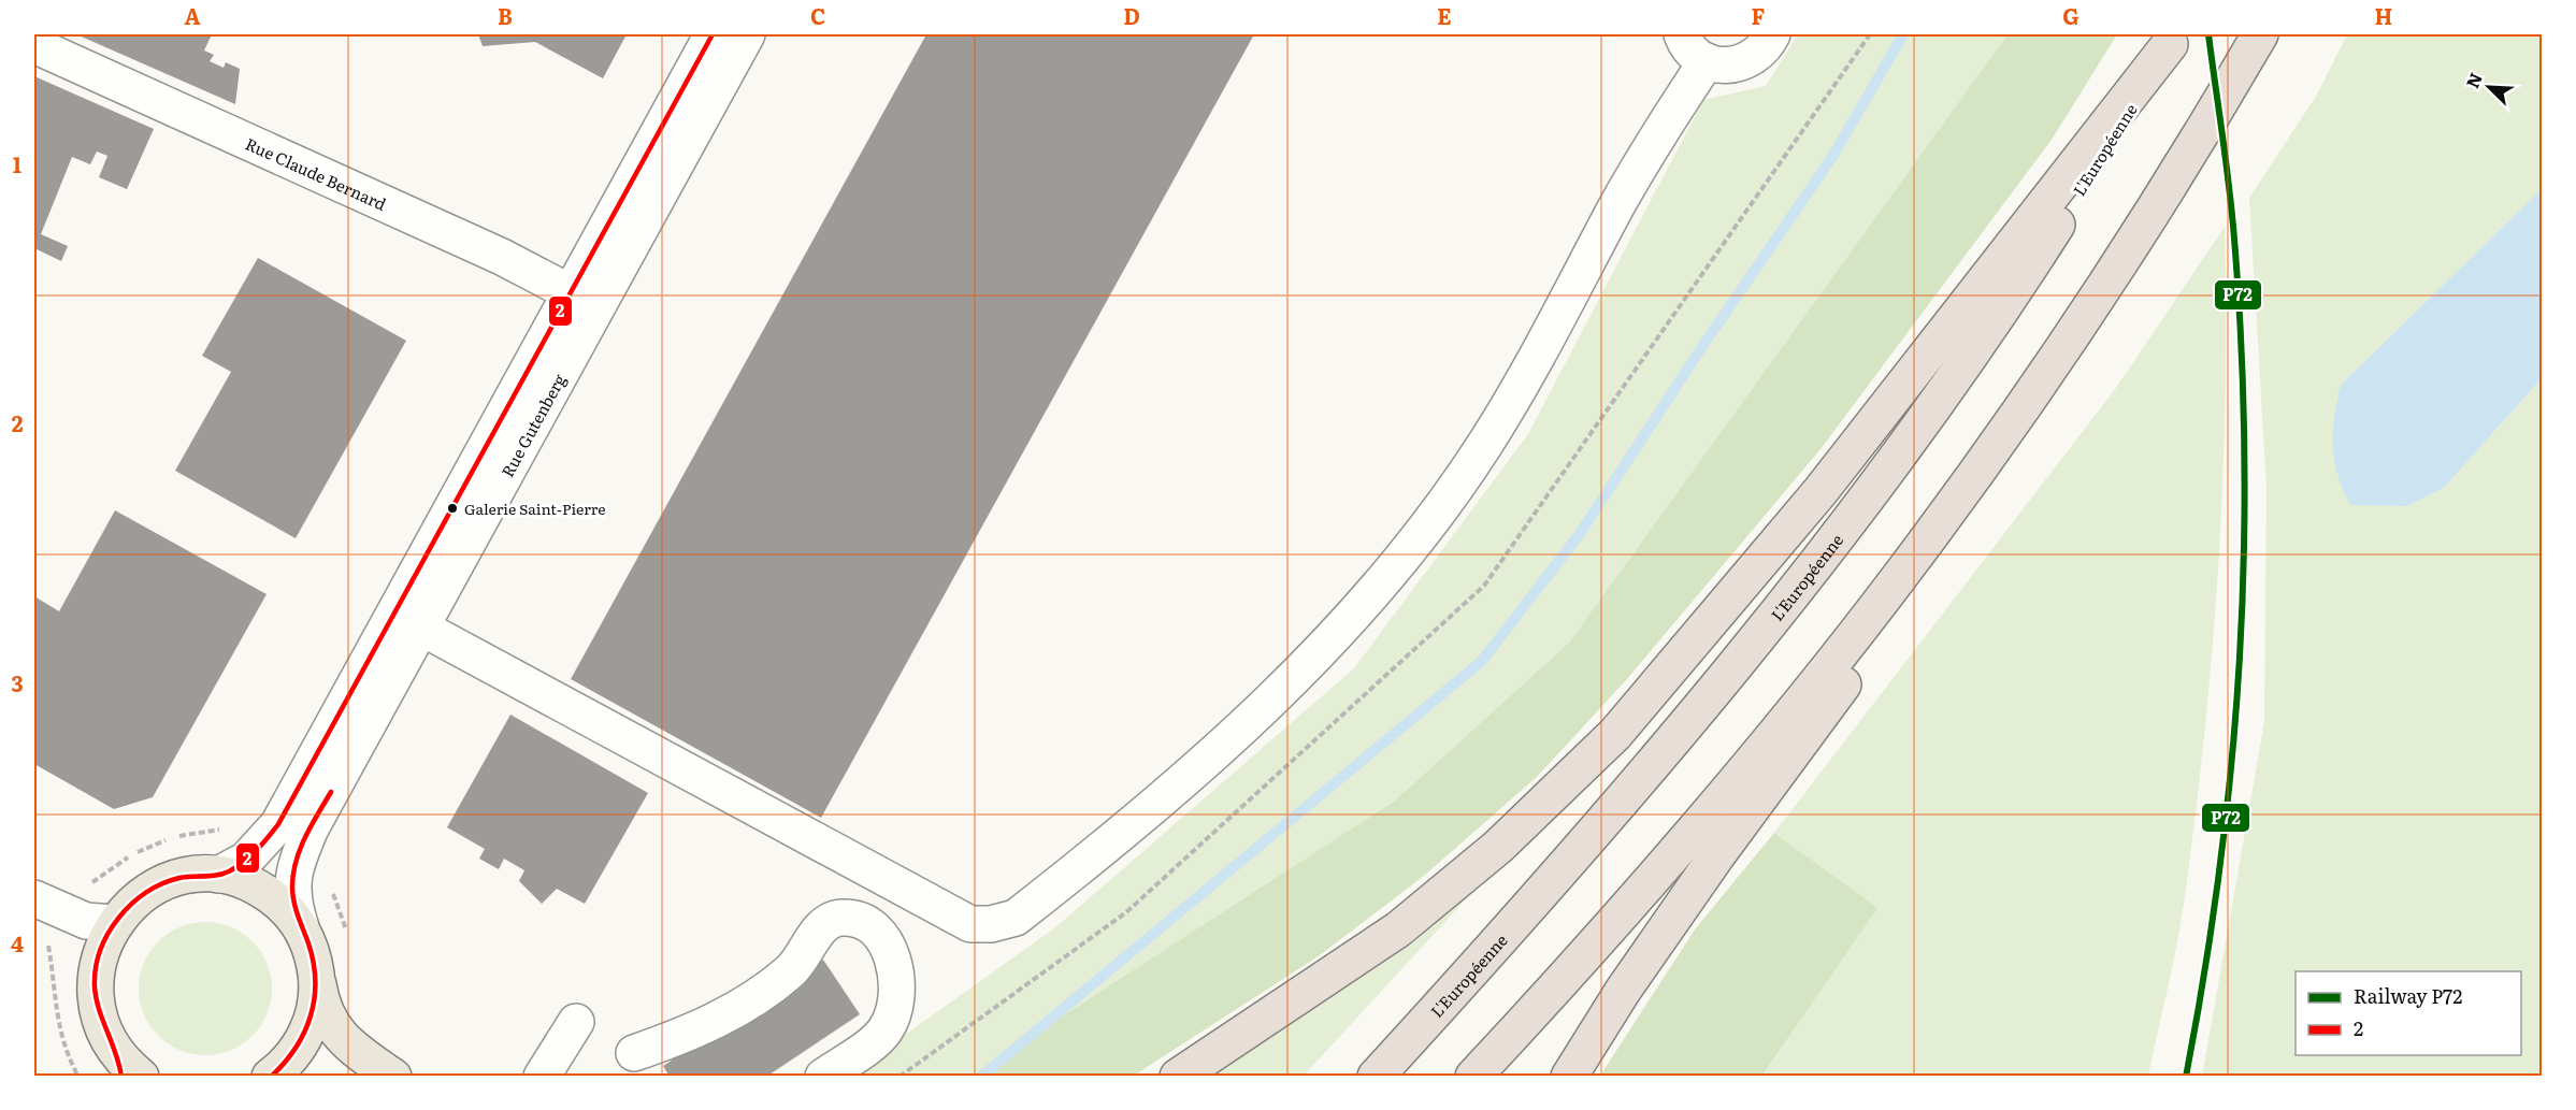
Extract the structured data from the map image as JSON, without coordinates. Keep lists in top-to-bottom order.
{
  "streets": {
    "highway": ["L'Européenne"],
    "street": ["Rue Claude Bernard", "Rue Gutenberg"]
  },
  "crossings": [
    ["Rue Claude Bernard", "Rue Gutenberg"]
  ],
  "places": ["Galerie Saint-Pierre"],
  "lines": ["rail line P72", "transit line 2"],
  "legend": ["Railway P72", "2"],
  "north": "top left",
  "grid": {
    "columns": [
      "A",
      "B",
      "C",
      "D",
      "E",
      "F",
      "G",
      "H"
    ],
    "rows": [
      "1",
      "2",
      "3",
      "4"
    ]
  }
}
